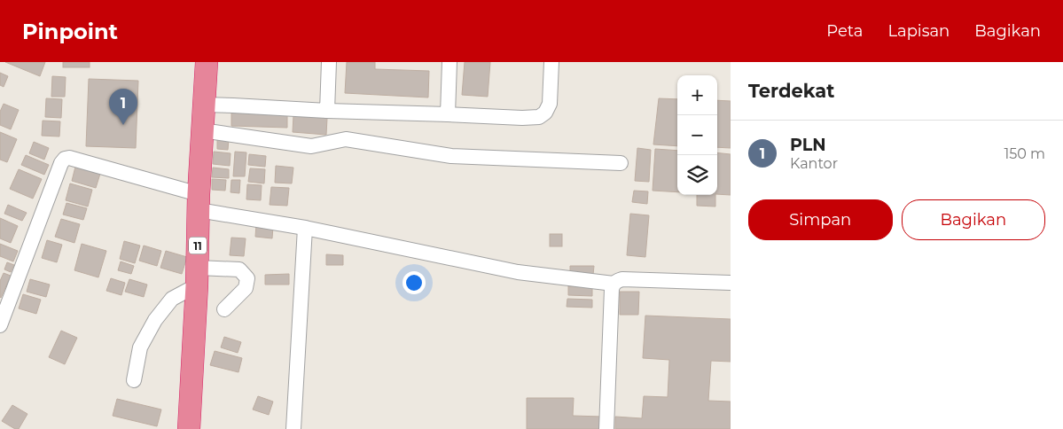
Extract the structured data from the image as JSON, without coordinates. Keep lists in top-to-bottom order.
{
  "streets": {
    "highway": ["11"]
  },
  "page": {
    "header": "Pinpoint",
    "nav": ["Peta", "Lapisan", "Bagikan"],
    "heading": "Terdekat",
    "map_buttons": ["+", "−"],
    "pins": "1",
    "list": [
      {
        "mark": "1",
        "name": "PLN",
        "note": "Kantor",
        "value": "150 m"
      }
    ],
    "buttons": ["Simpan", "Bagikan"]
  }
}
